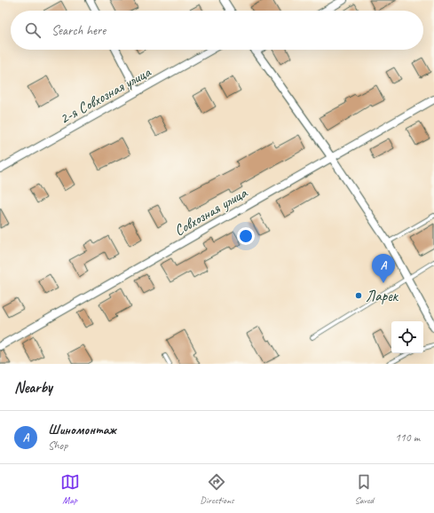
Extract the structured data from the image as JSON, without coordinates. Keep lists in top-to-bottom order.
{
  "streets": {
    "street": ["2-я Совхозная улица", "Совхозная улица"]
  },
  "places": ["Ларек"],
  "page": {
    "search": "Search here",
    "pins": "A",
    "heading": "Nearby",
    "list": [
      {
        "mark": "A",
        "name": "Шиномонтаж",
        "note": "Shop",
        "value": "110 m"
      }
    ],
    "nav": ["Map", "Directions", "Saved"]
  }
}
